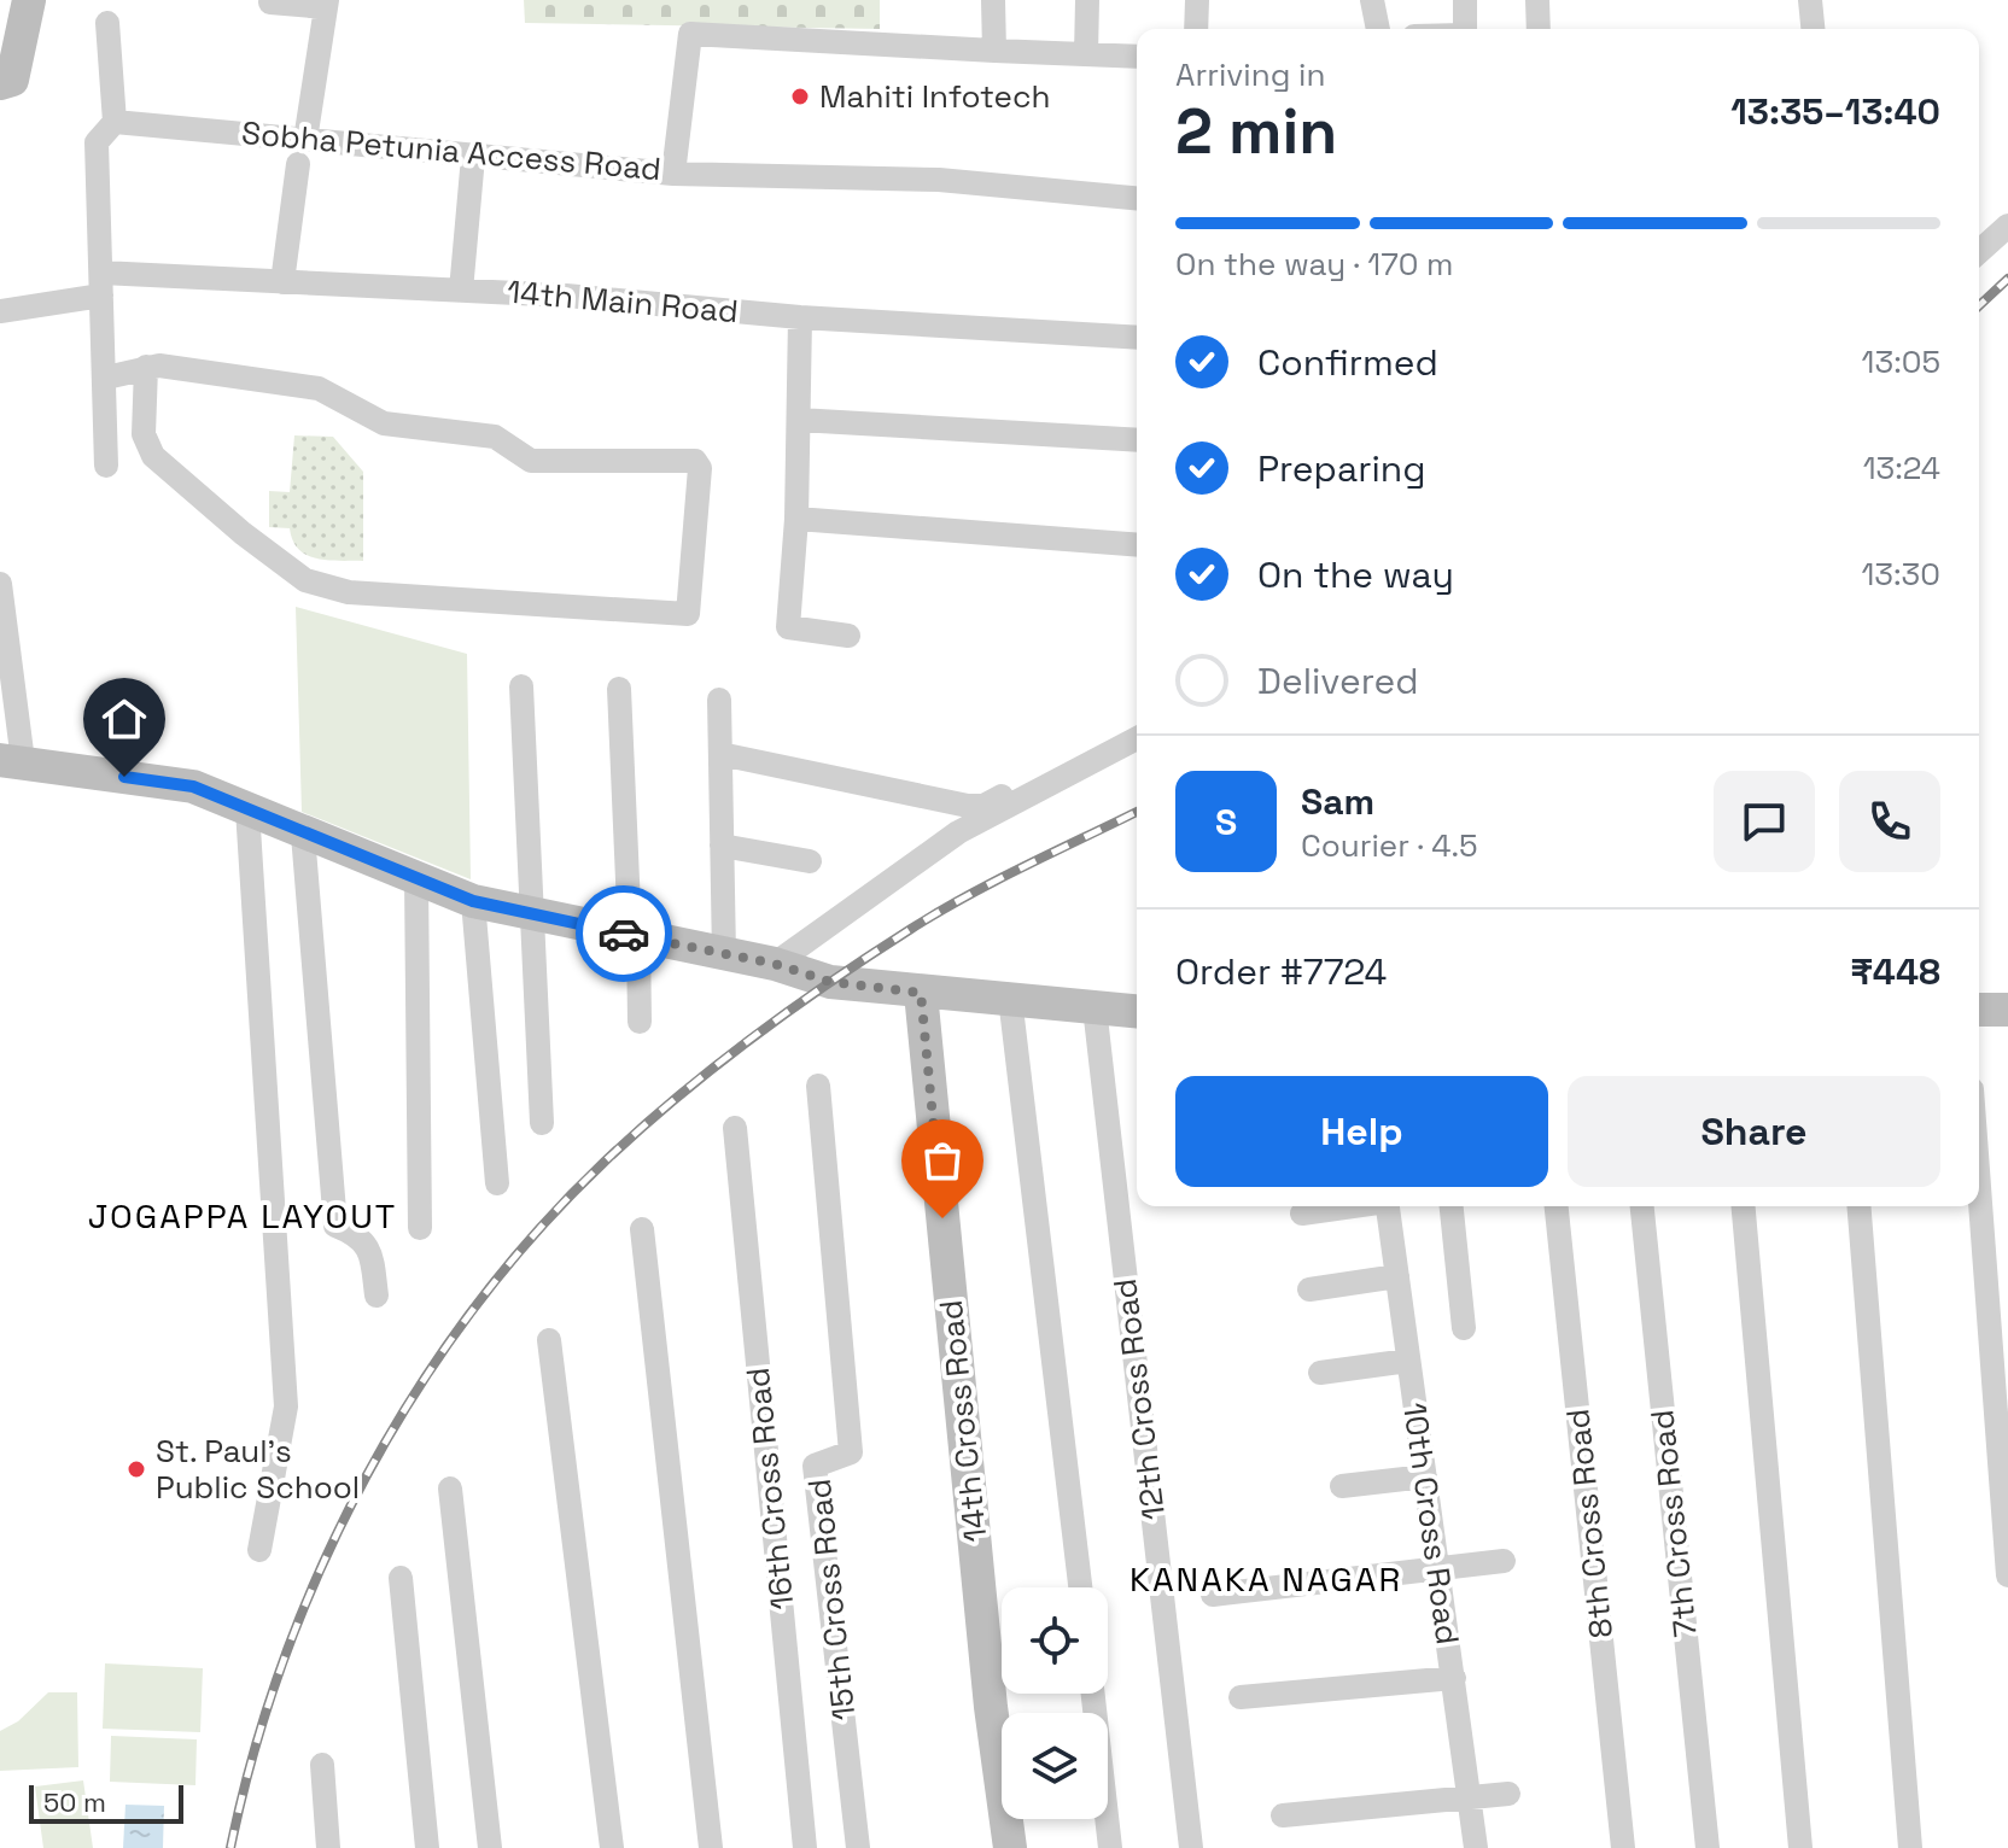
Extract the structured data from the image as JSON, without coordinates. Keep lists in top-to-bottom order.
{
  "streets": {
    "main road": ["14th Cross Road"],
    "street": [
      "Sobha Petunia Access Road",
      "14th Main Road",
      "12th Cross Road",
      "16th Cross Road",
      "10th Cross Road",
      "8th Cross Road",
      "7th Cross Road",
      "15th Cross Road"
    ]
  },
  "districts": ["JOGAPPA LAYOUT", "KANAKA NAGAR"],
  "places": ["Mahiti Infotech", "St. Paul's Public School"],
  "scale_bar": "50 m",
  "page": {
    "heading": ["2 min", "Arriving in", "13:35–13:40"],
    "panel": [
      "Sam",
      "Courier · 4.5",
      "Order #7724",
      "₹448"
    ],
    "bar": "On the way · 170 m",
    "list": [
      ["Confirmed", "13:05"],
      ["Preparing", "13:24"],
      ["On the way", "13:30"],
      "Delivered"
    ],
    "round": "S",
    "buttons": ["Help", "Share"],
    "scale": "50 m"
  }
}
